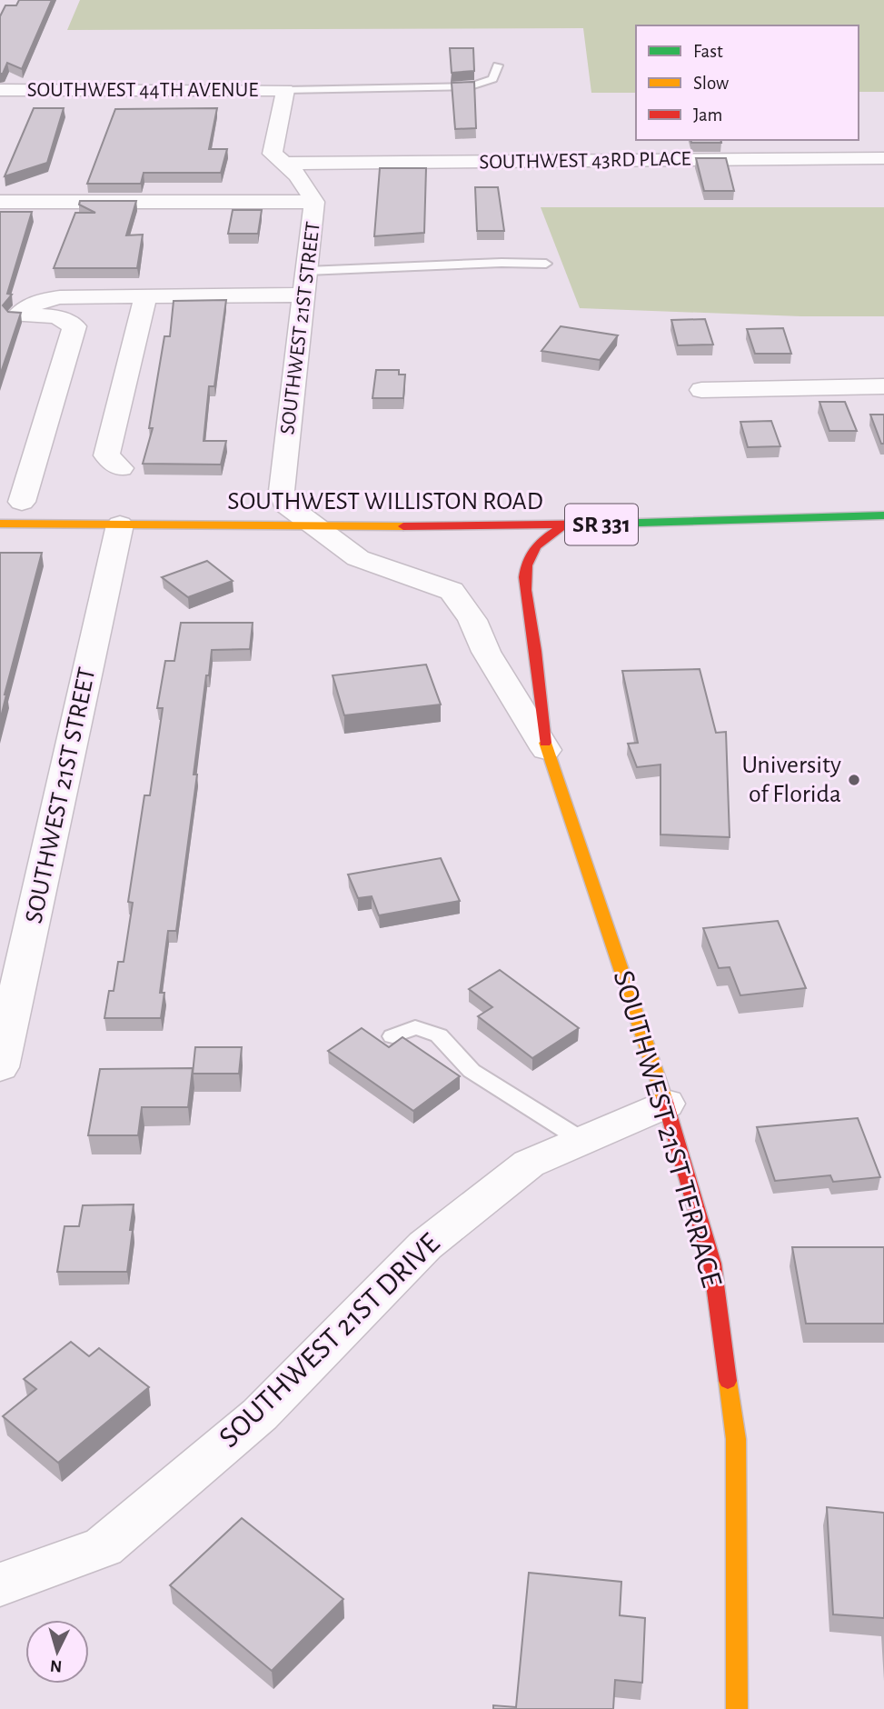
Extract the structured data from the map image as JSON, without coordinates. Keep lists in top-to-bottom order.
{
  "streets": {
    "main road": ["SOUTHWEST WILLISTON ROAD", "SR 331", "SOUTHWEST 21ST TERRACE"],
    "street": [
      "SOUTHWEST 44TH AVENUE",
      "SOUTHWEST 43RD PLACE",
      "SOUTHWEST 21ST STREET",
      "SOUTHWEST 21ST DRIVE"
    ]
  },
  "crossings": [
    ["SOUTHWEST 44TH AVENUE", "SOUTHWEST 21ST STREET"],
    ["SOUTHWEST 43RD PLACE", "SOUTHWEST 21ST STREET"],
    ["SOUTHWEST 21ST STREET", "SOUTHWEST WILLISTON ROAD"],
    ["SOUTHWEST 21ST STREET", "SOUTHWEST 21ST TERRACE"],
    ["SOUTHWEST WILLISTON ROAD", "SOUTHWEST 21ST TERRACE"],
    ["SOUTHWEST 21ST TERRACE", "SOUTHWEST 21ST DRIVE"]
  ],
  "places": ["University of Florida"],
  "legend": ["Fast", "Slow", "Jam"],
  "north": "bottom"
}
